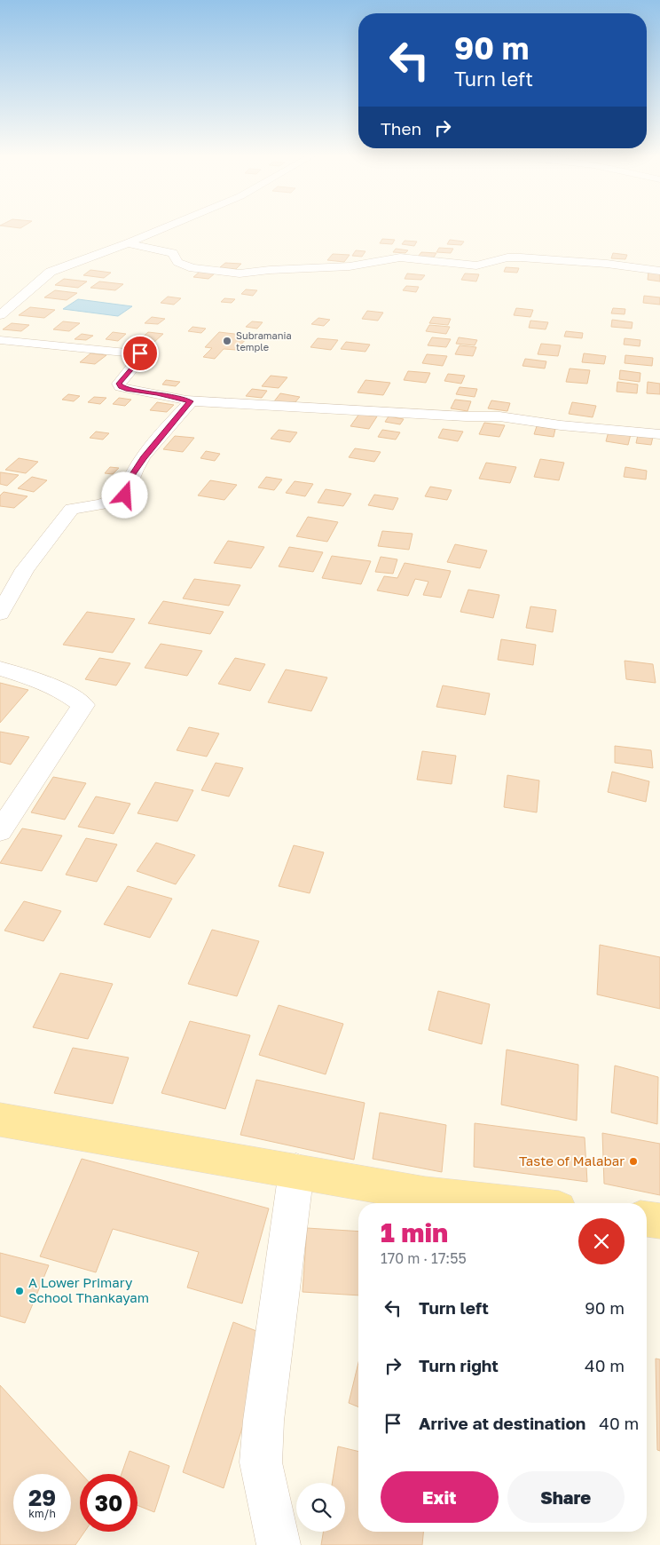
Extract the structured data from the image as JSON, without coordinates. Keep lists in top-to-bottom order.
{
  "places": ["Subramania temple", "Taste of Malabar", "A Lower Primary School Thankayam"],
  "page": {
    "turn": ["90 m", "Turn left"],
    "then": "Then",
    "heading": ["1 min", "170 m · 17:55"],
    "list": [
      {
        "name": "Turn left",
        "value": "90 m"
      },
      {
        "name": "Turn right",
        "value": "40 m"
      },
      {
        "name": "Arrive at destination",
        "value": "40 m"
      }
    ],
    "buttons": ["Exit", "Share"],
    "speed": "29 km/h",
    "limit": "30"
  }
}
